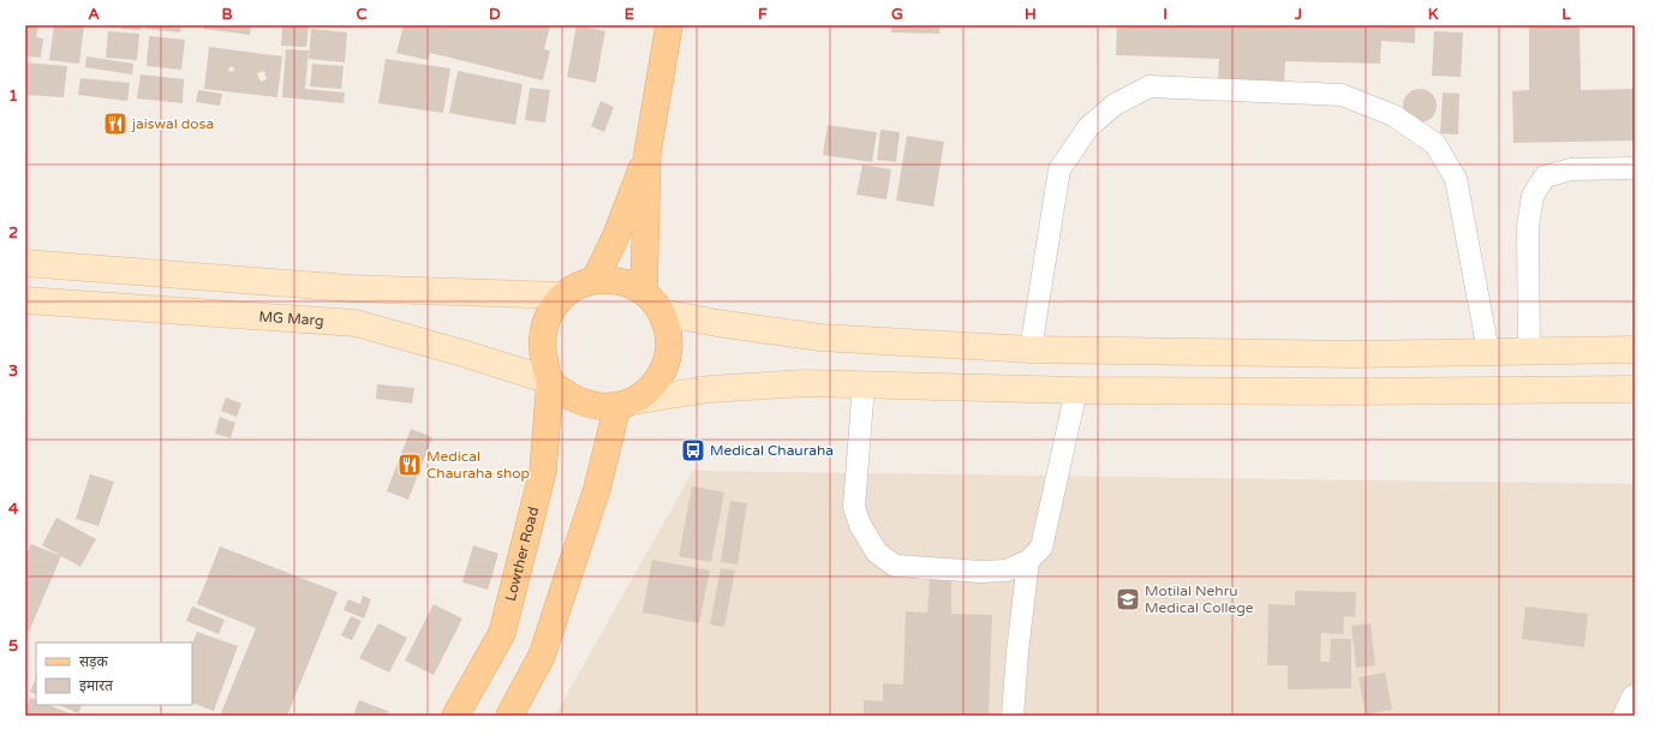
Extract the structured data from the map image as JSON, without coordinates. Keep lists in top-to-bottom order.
{
  "streets": {
    "main road": ["MG Marg", "Lowther Road"]
  },
  "crossings": [
    ["MG Marg", "Lowther Road"]
  ],
  "places": {
    "restaurant": ["jaiswal dosa", "Medical Chauraha shop"],
    "bus stop": ["Medical Chauraha"],
    "school or university": ["Motilal Nehru Medical College"]
  },
  "legend": ["सड़क", "इमारत"],
  "grid": {
    "columns": [
      "A",
      "B",
      "C",
      "D",
      "E",
      "F",
      "G",
      "H",
      "I",
      "J",
      "K",
      "L"
    ],
    "rows": [
      "1",
      "2",
      "3",
      "4",
      "5"
    ]
  }
}
